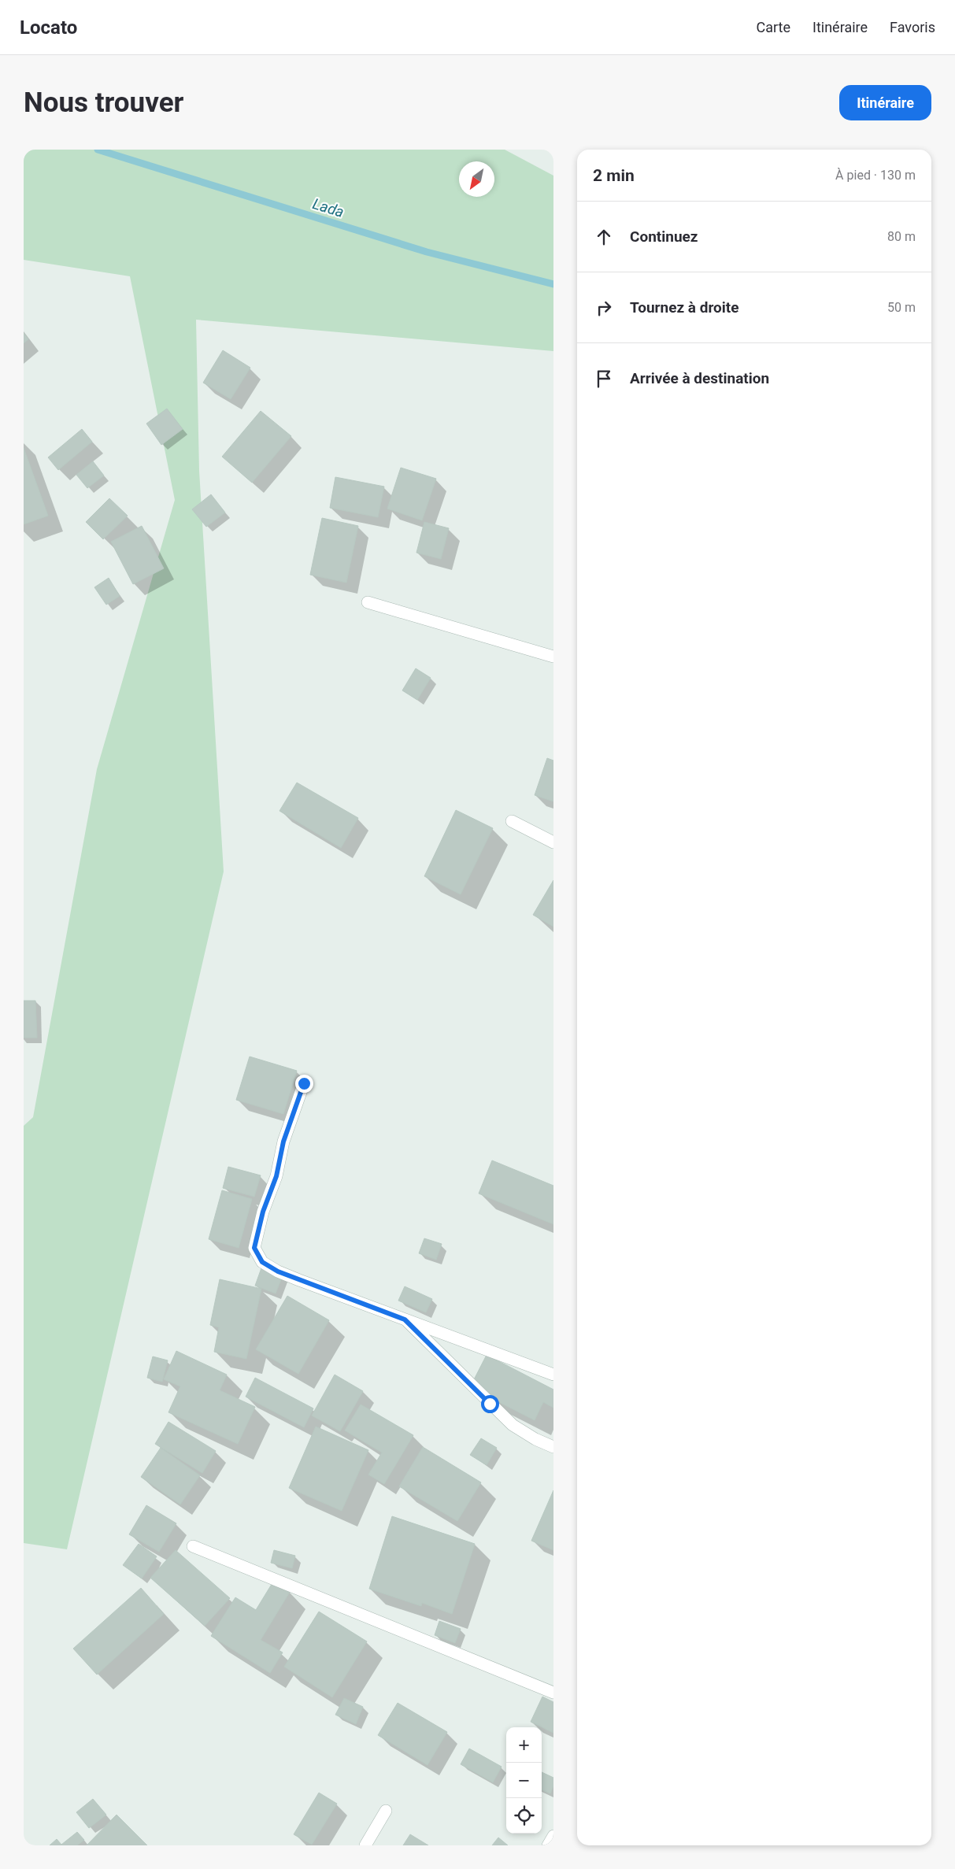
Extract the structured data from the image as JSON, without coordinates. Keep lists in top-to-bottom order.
{
  "water": ["Lada"],
  "north": "bottom left",
  "page": {
    "header": "Locato",
    "nav": ["Carte", "Itinéraire", "Favoris"],
    "buttons": "Itinéraire",
    "title": "Nous trouver",
    "heading": ["2 min", "À pied · 130 m"],
    "list": [
      ["Continuez", "80 m"],
      ["Tournez à droite", "50 m"],
      "Arrivée à destination"
    ],
    "map_buttons": ["+", "−"]
  }
}
